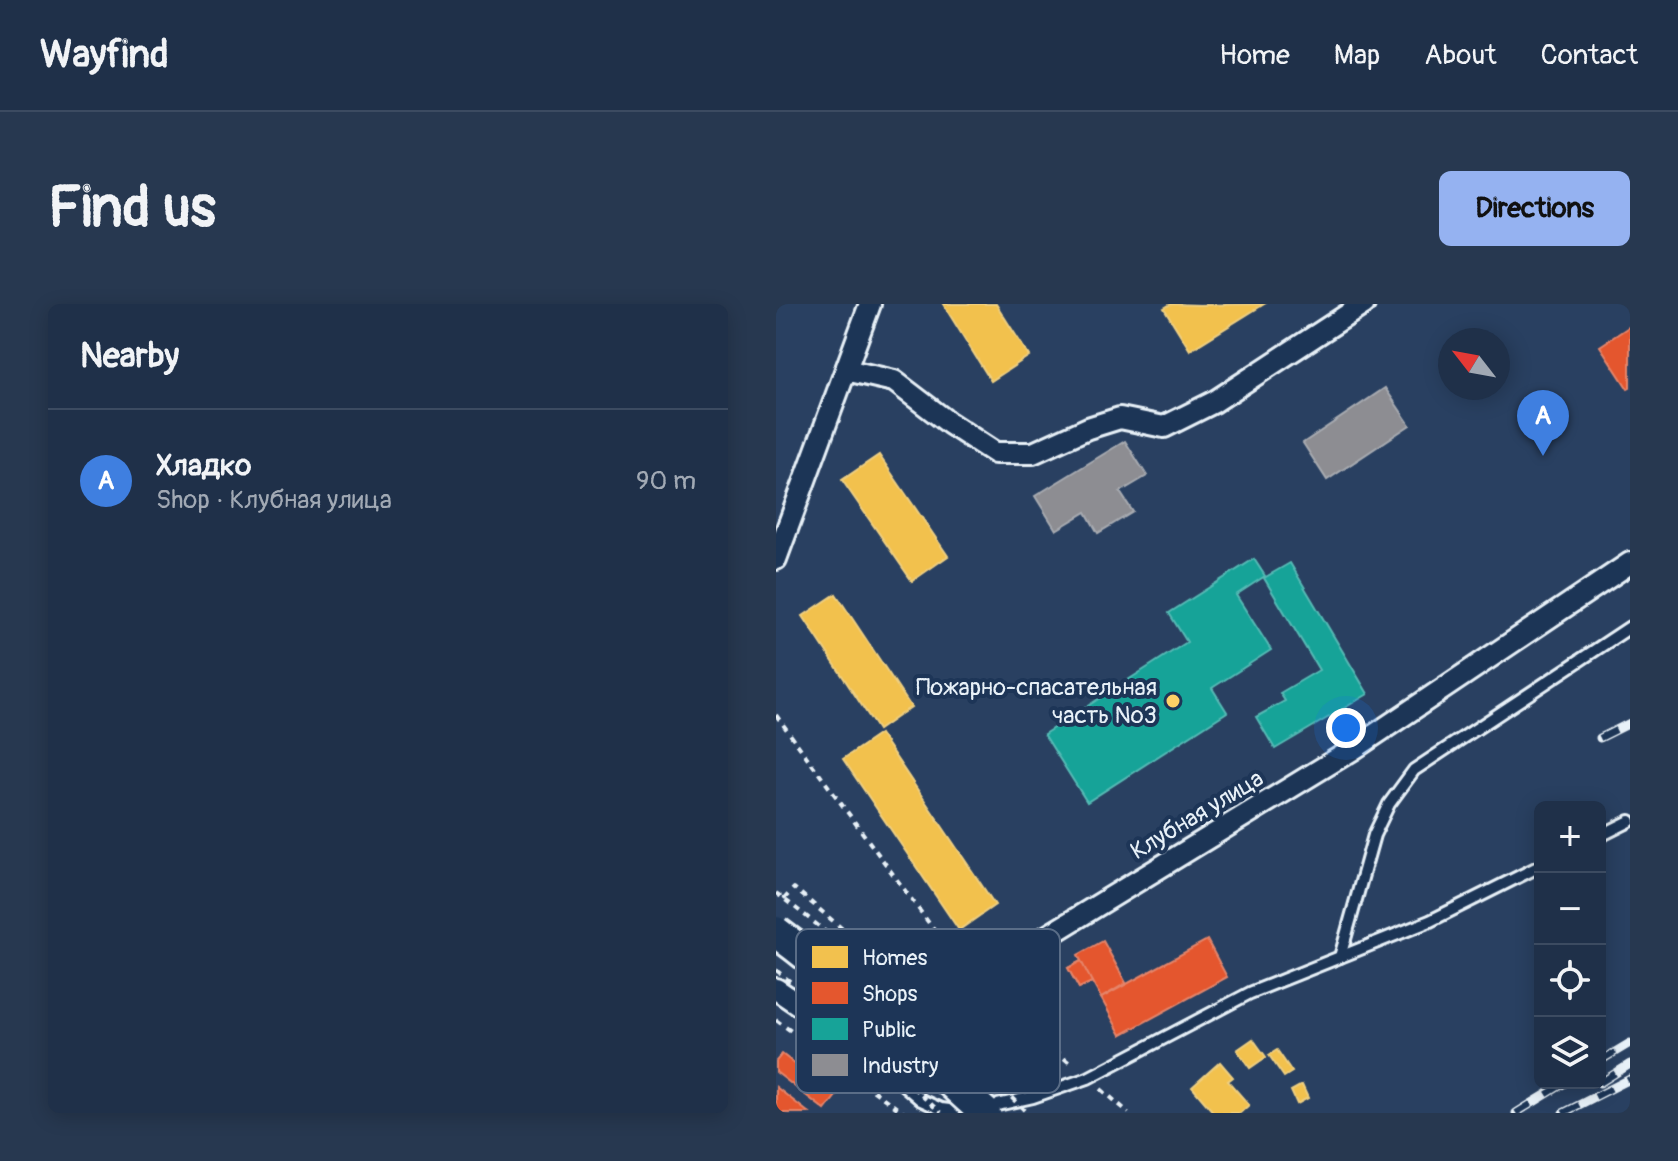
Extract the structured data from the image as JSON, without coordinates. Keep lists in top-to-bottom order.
{
  "streets": {
    "street": ["Клубная улица"]
  },
  "places": ["Пожарно-спасательная часть №3"],
  "legend": [
    "Homes",
    "Shops",
    "Public",
    "Industry"
  ],
  "north": "top left",
  "page": {
    "header": "Wayfind",
    "nav": [
      "Home",
      "Map",
      "About",
      "Contact"
    ],
    "buttons": "Directions",
    "title": "Find us",
    "heading": "Nearby",
    "pins": "A",
    "list": [
      {
        "mark": "A",
        "name": "Хладко",
        "note": "Shop · Клубная улица",
        "value": "90 m"
      }
    ],
    "map_buttons": ["+", "−"]
  }
}
